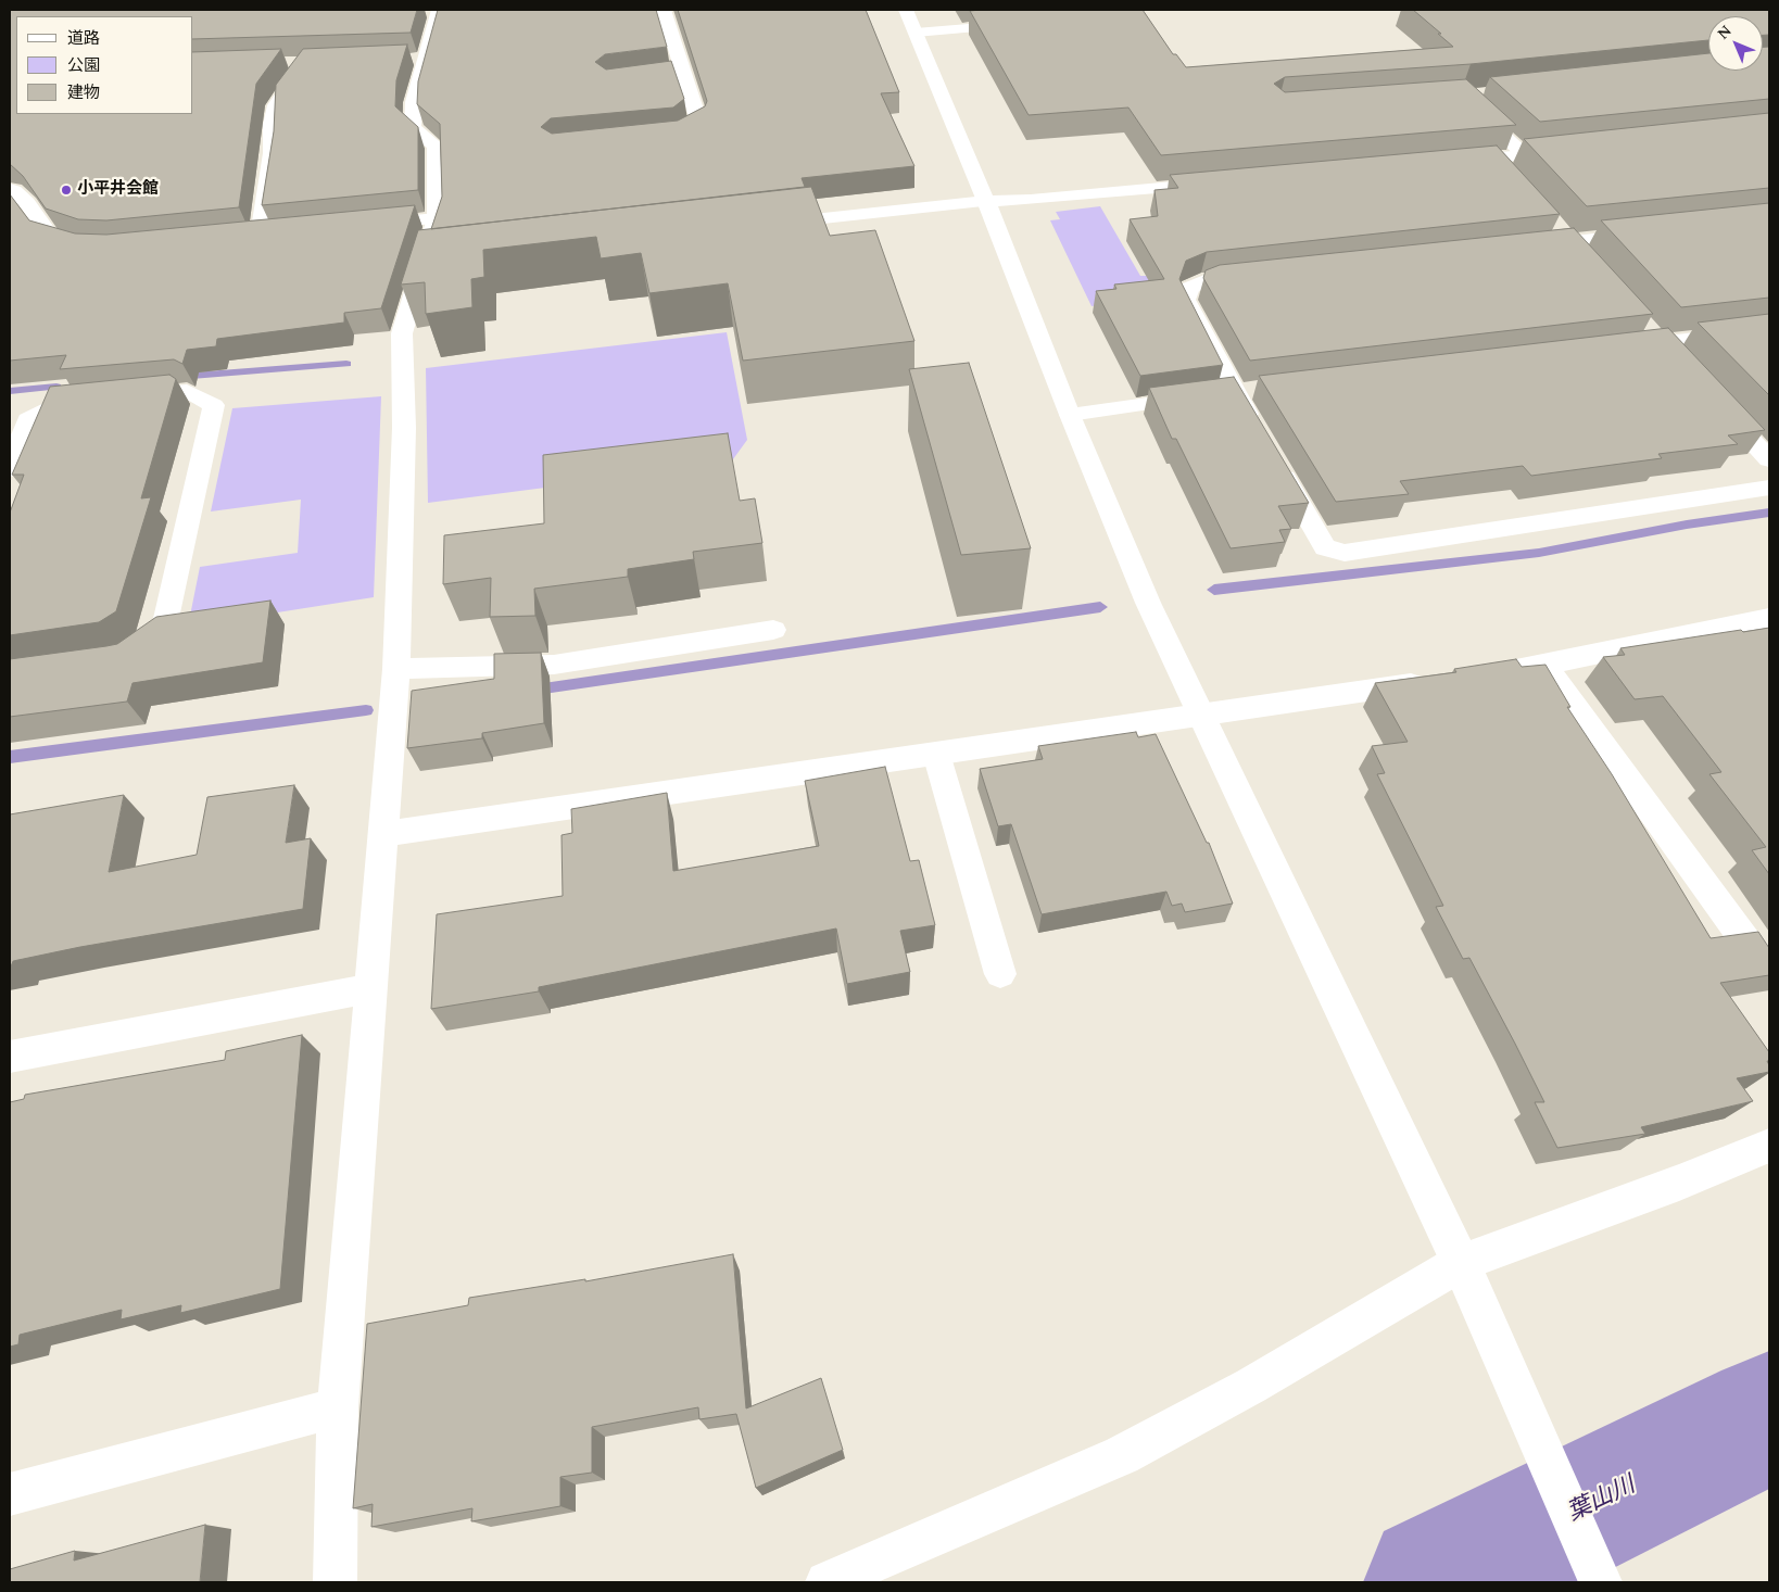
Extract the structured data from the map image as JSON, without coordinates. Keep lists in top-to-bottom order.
{
  "water": ["葉山川"],
  "places": ["小平井会館"],
  "legend": ["道路", "公園", "建物"],
  "north": "top left"
}
